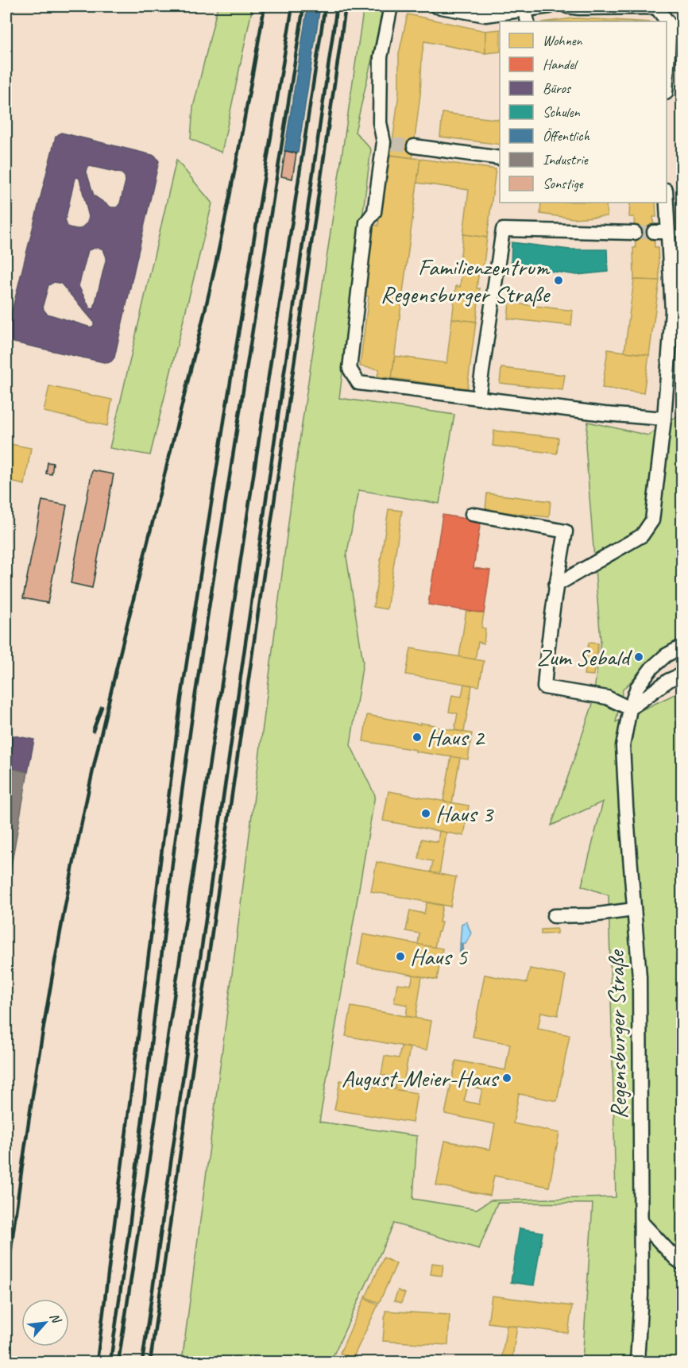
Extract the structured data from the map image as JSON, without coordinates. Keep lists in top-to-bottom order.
{
  "streets": {
    "street": ["Regensburger Straße"]
  },
  "places": [
    "Familienzentrum Regensburger Straße",
    "Zum Sebald",
    "Haus 2",
    "Haus 3",
    "Haus 5",
    "August-Meier-Haus"
  ],
  "legend": [
    "Wohnen",
    "Handel",
    "Büros",
    "Schulen",
    "Öffentlich",
    "Industrie",
    "Sonstige"
  ],
  "north": "top right"
}
